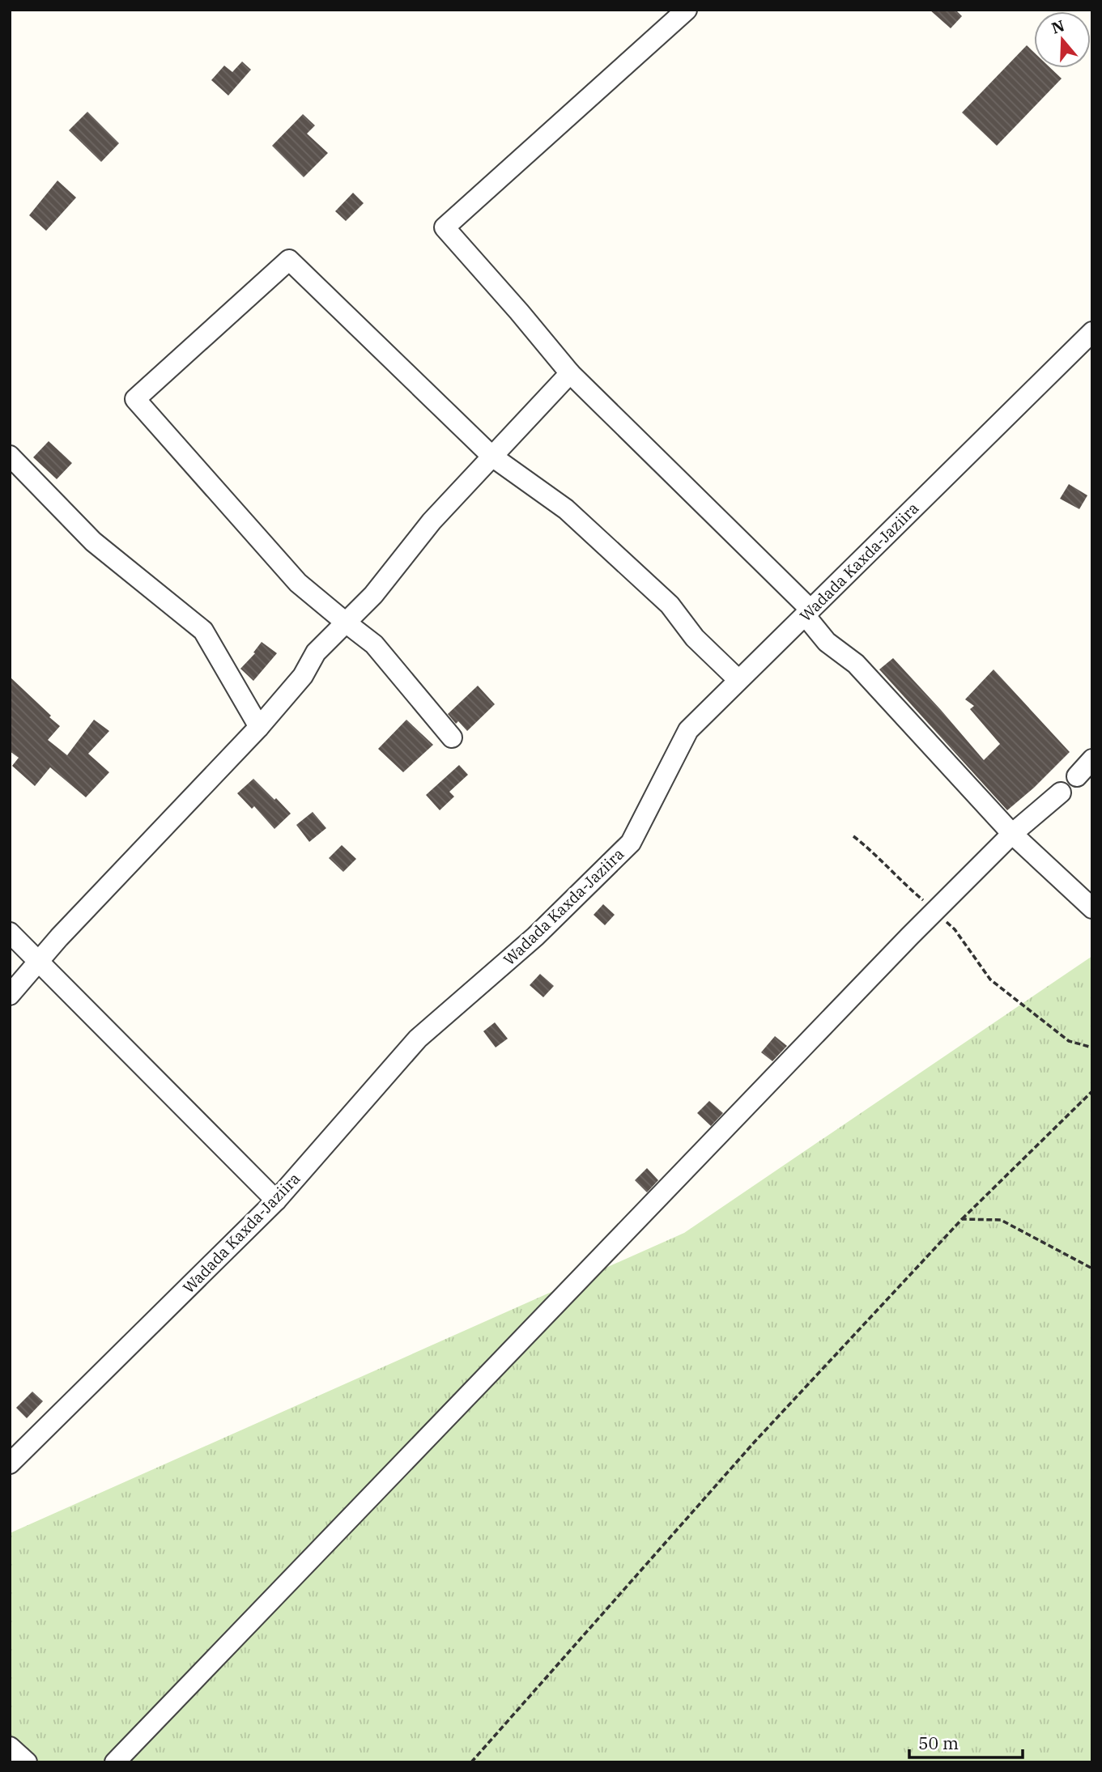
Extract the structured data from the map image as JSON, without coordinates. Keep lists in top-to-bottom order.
{
  "streets": {
    "street": ["Wadada Kaxda-Jaziira"]
  },
  "scale_bar": "50 m",
  "north": "top"
}
